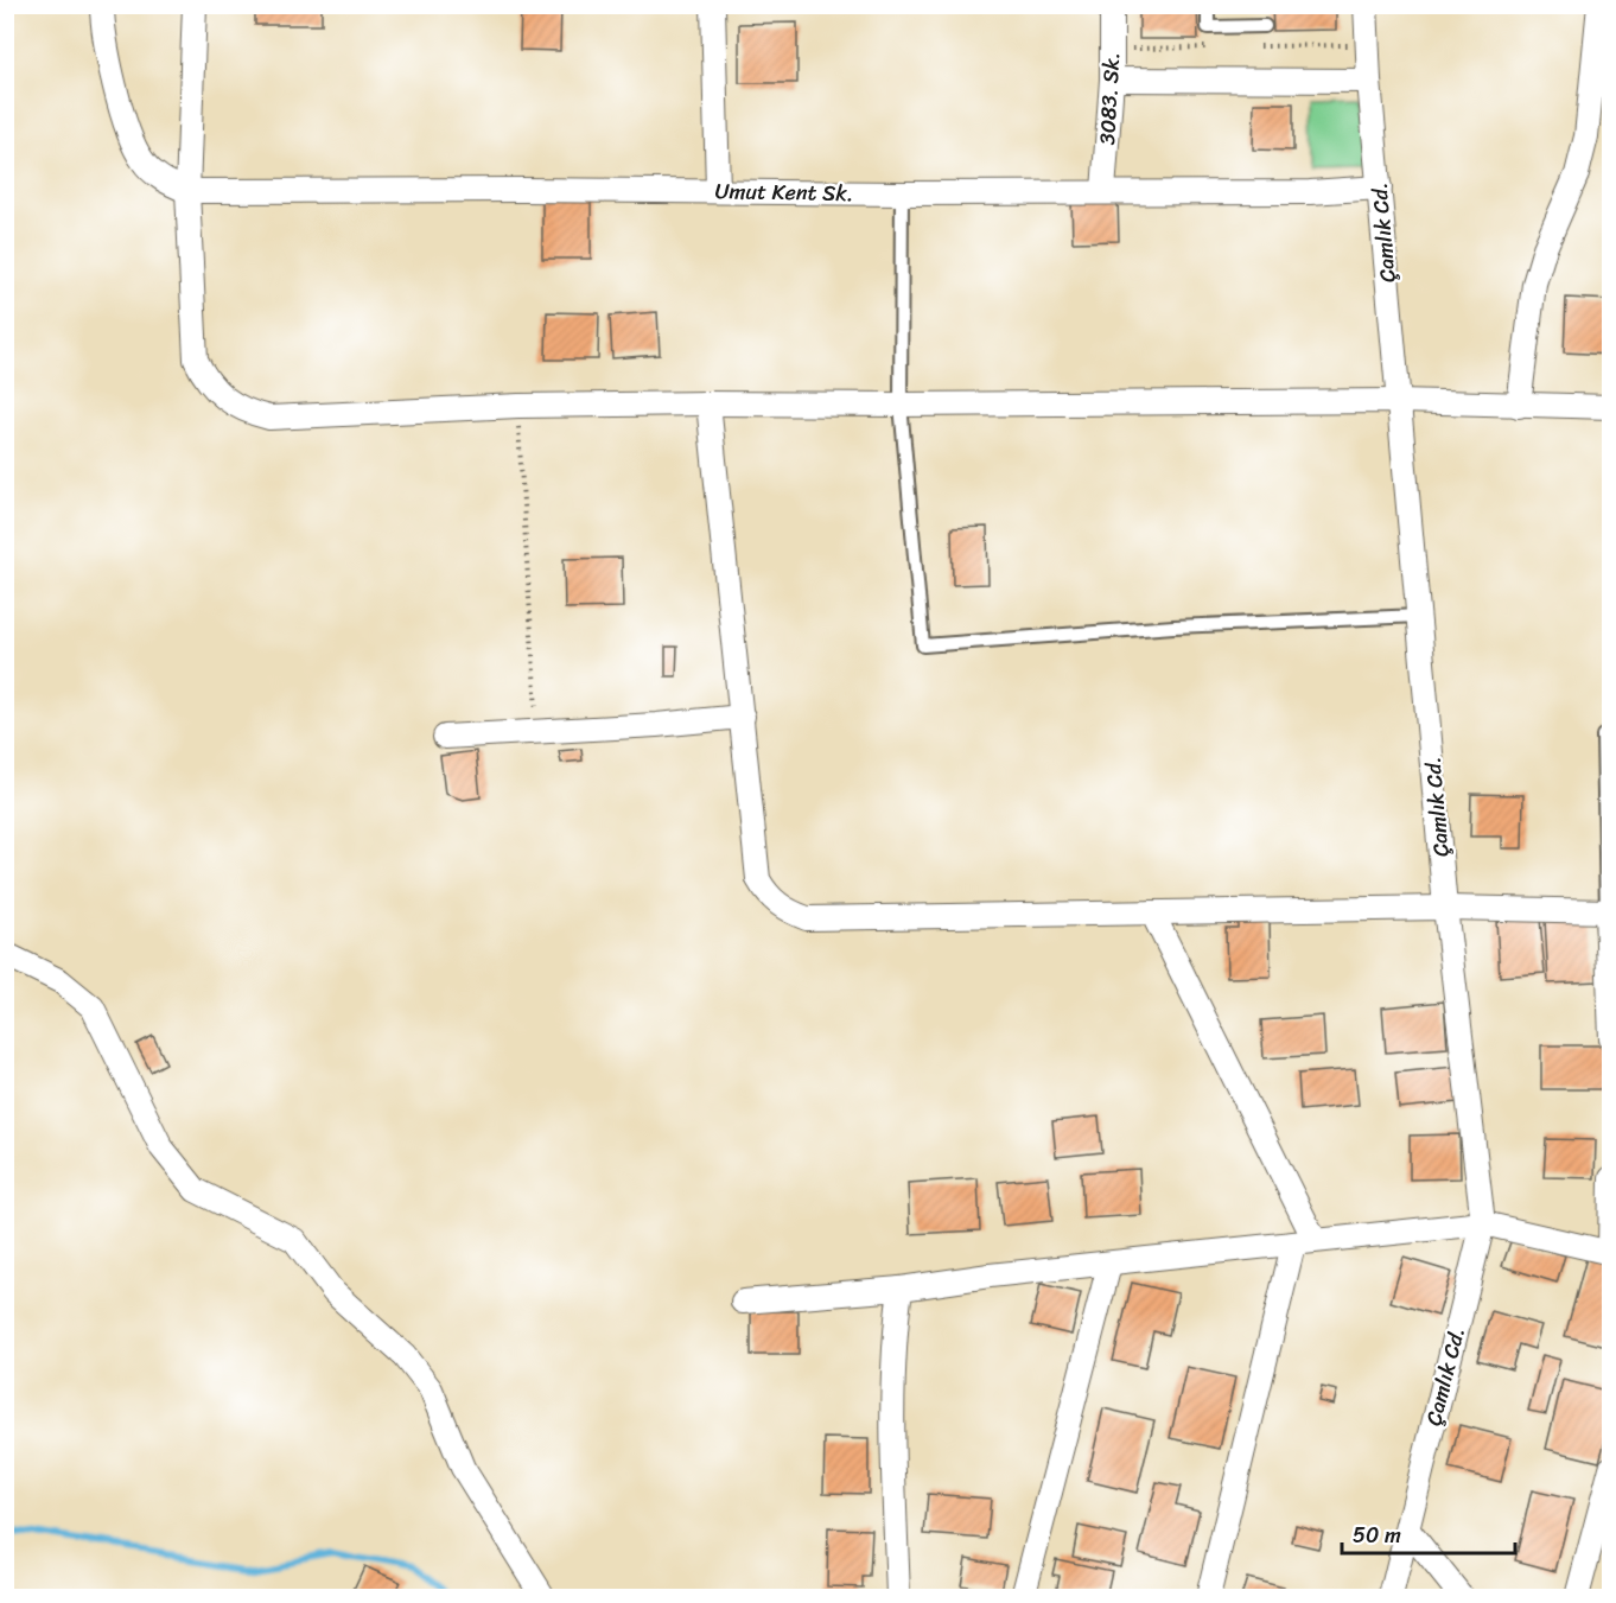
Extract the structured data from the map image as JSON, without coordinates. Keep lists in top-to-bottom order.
{
  "streets": {
    "street": ["3083. Sk.", "Umut Kent Sk.", "Çamlık Cd."]
  },
  "crossings": [
    ["3083. Sk.", "Umut Kent Sk."],
    ["Umut Kent Sk.", "Çamlık Cd."]
  ],
  "scale_bar": "50 m"
}
